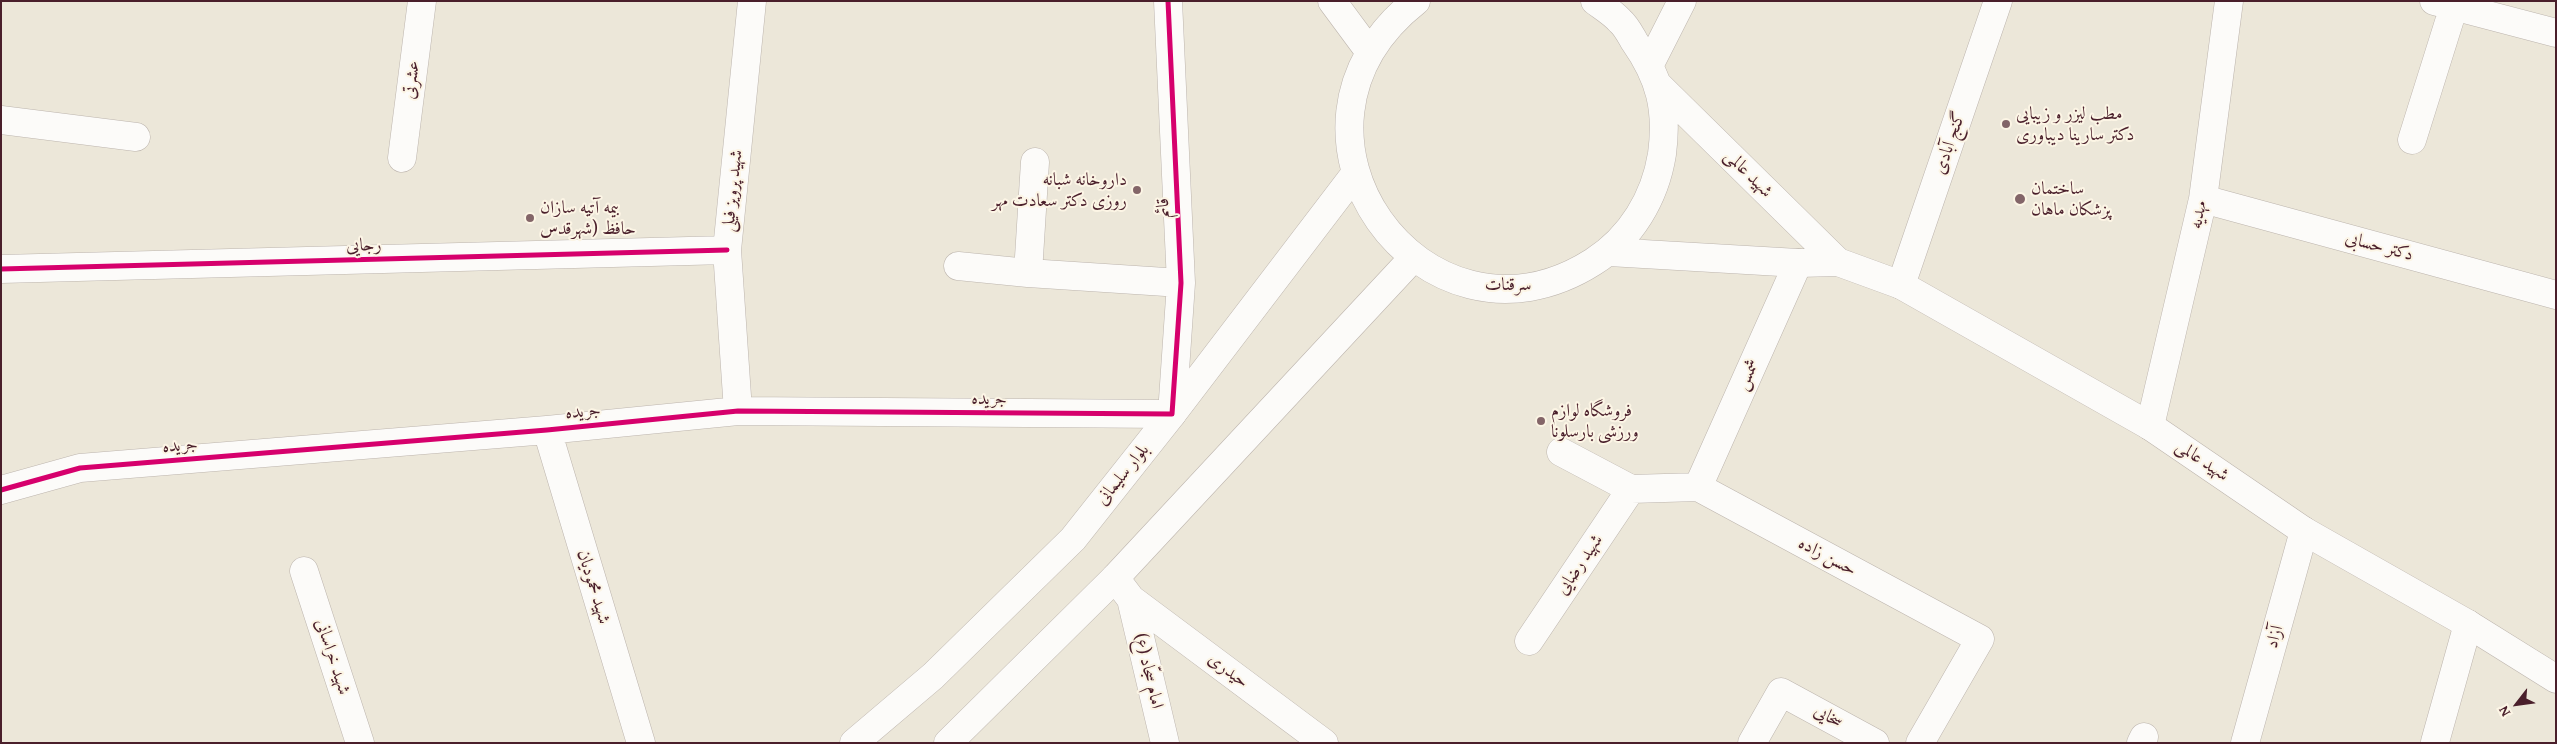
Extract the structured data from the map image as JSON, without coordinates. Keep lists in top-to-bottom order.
{
  "streets": {
    "street": [
      "عشرتی",
      "گنج آبادی",
      "شهید عالمی",
      "شهید پرویز فیلی",
      "قائم",
      "مهدیه",
      "رجایی",
      "دکتر حسابی",
      "سرقنات",
      "شمس",
      "جریده",
      "بلوار سلیمانی",
      "حسن زاده",
      "شهید رضایی",
      "شهید محمودیان",
      "آزاد",
      "شهید خراسانی",
      "امام سجّاد (ع)",
      "حیدری",
      "سخایی"
    ]
  },
  "crossings": [
    ["گنج آبادی", "شهید عالمی"],
    ["شهید عالمی", "مهدیه"],
    ["شهید عالمی", "سرقنات"],
    ["شهید عالمی", "شمس"],
    ["شهید عالمی", "آزاد"],
    ["شهید پرویز فیلی", "رجایی"],
    ["شهید پرویز فیلی", "جریده"],
    ["قائم", "جریده"],
    ["قائم", "بلوار سلیمانی"],
    ["مهدیه", "دکتر حسابی"],
    ["سرقنات", "بلوار سلیمانی"],
    ["شمس", "حسن زاده"],
    ["جریده", "بلوار سلیمانی"],
    ["جریده", "شهید محمودیان"],
    ["امام سجّاد (ع)", "حیدری"]
  ],
  "places": [
    "مطب لیزر و زیبایی دکتر سارینا دیباوری",
    "داروخانه شبانه روزی دکتر سعادت مهر",
    "ساختمان پزشکان ماهان",
    "بیمه آتیه سازان حافظ (شهرقدس",
    "فروشگاه لوازم ورزشی بارسلونا"
  ],
  "north": "bottom left"
}
